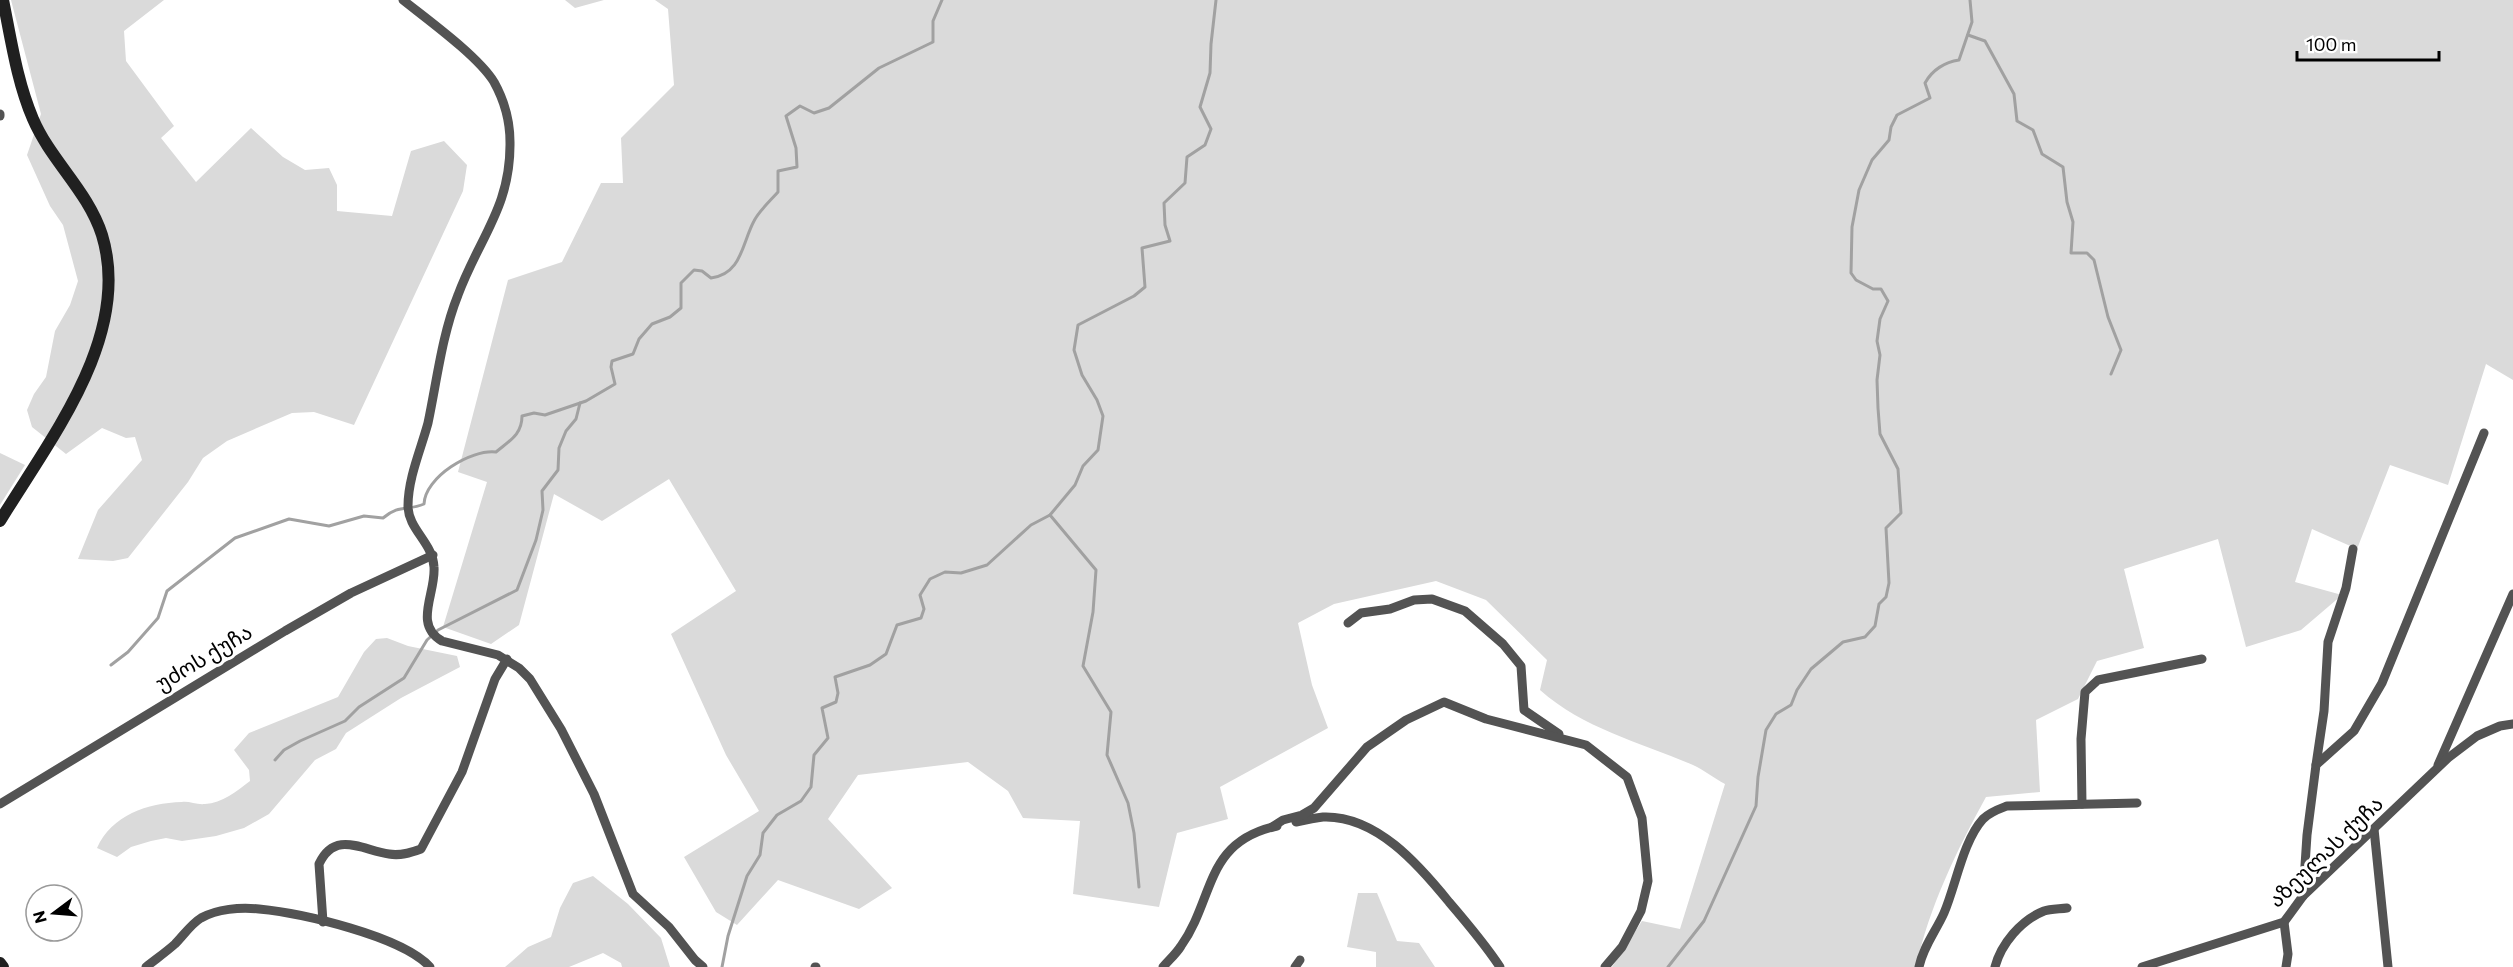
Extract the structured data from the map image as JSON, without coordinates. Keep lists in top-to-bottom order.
{
  "streets": {
    "street": ["უძოს ქუჩა", "აზეულას ქუჩა"]
  },
  "scale_bar": "100 m",
  "north": "left"
}
